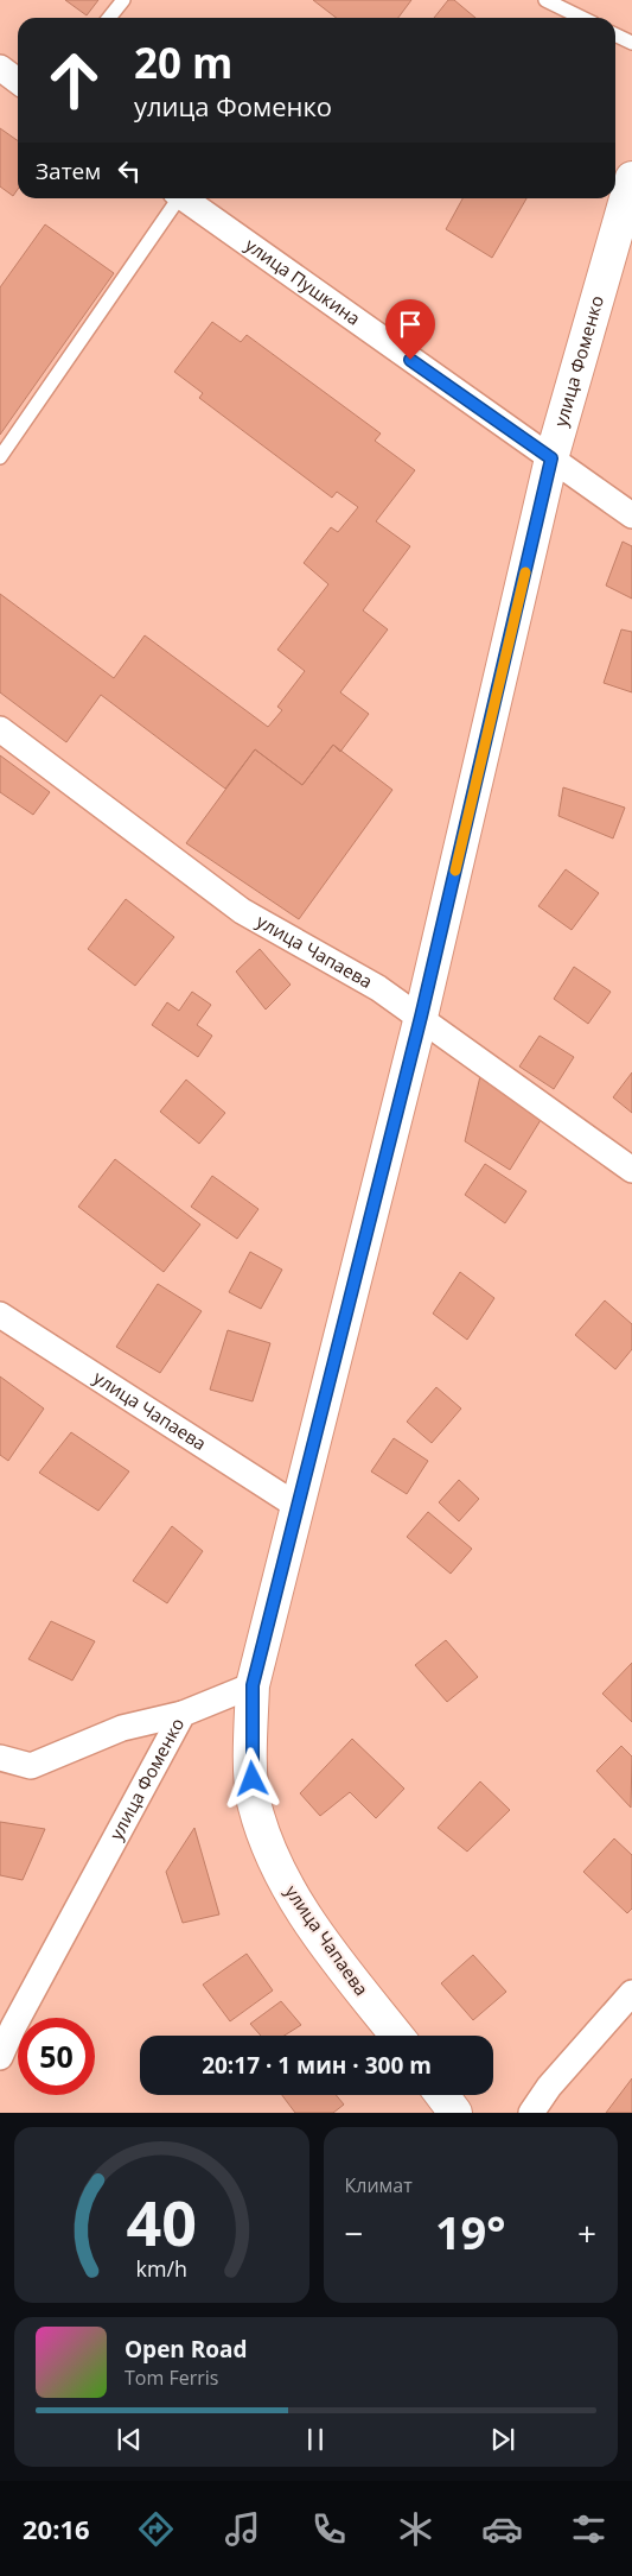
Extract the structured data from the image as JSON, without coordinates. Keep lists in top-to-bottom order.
{
  "streets": {
    "main road": ["улица Фоменко", "улица Чапаева"],
    "street": ["улица Пушкина"]
  },
  "crossings": [
    ["улица Пушкина", "улица Фоменко"],
    ["улица Фоменко", "улица Чапаева"]
  ],
  "page": {
    "turn": ["20 m", "улица Фоменко"],
    "then": "Затем",
    "limit": "50",
    "trip": "20:17 · 1 мин · 300 m",
    "tile": "Климат",
    "heat": ["−", "19°", "+"],
    "song": ["Open Road", "Tom Ferris"],
    "tabs": "20:16",
    "gauge": ["40", "km/h"]
  }
}
